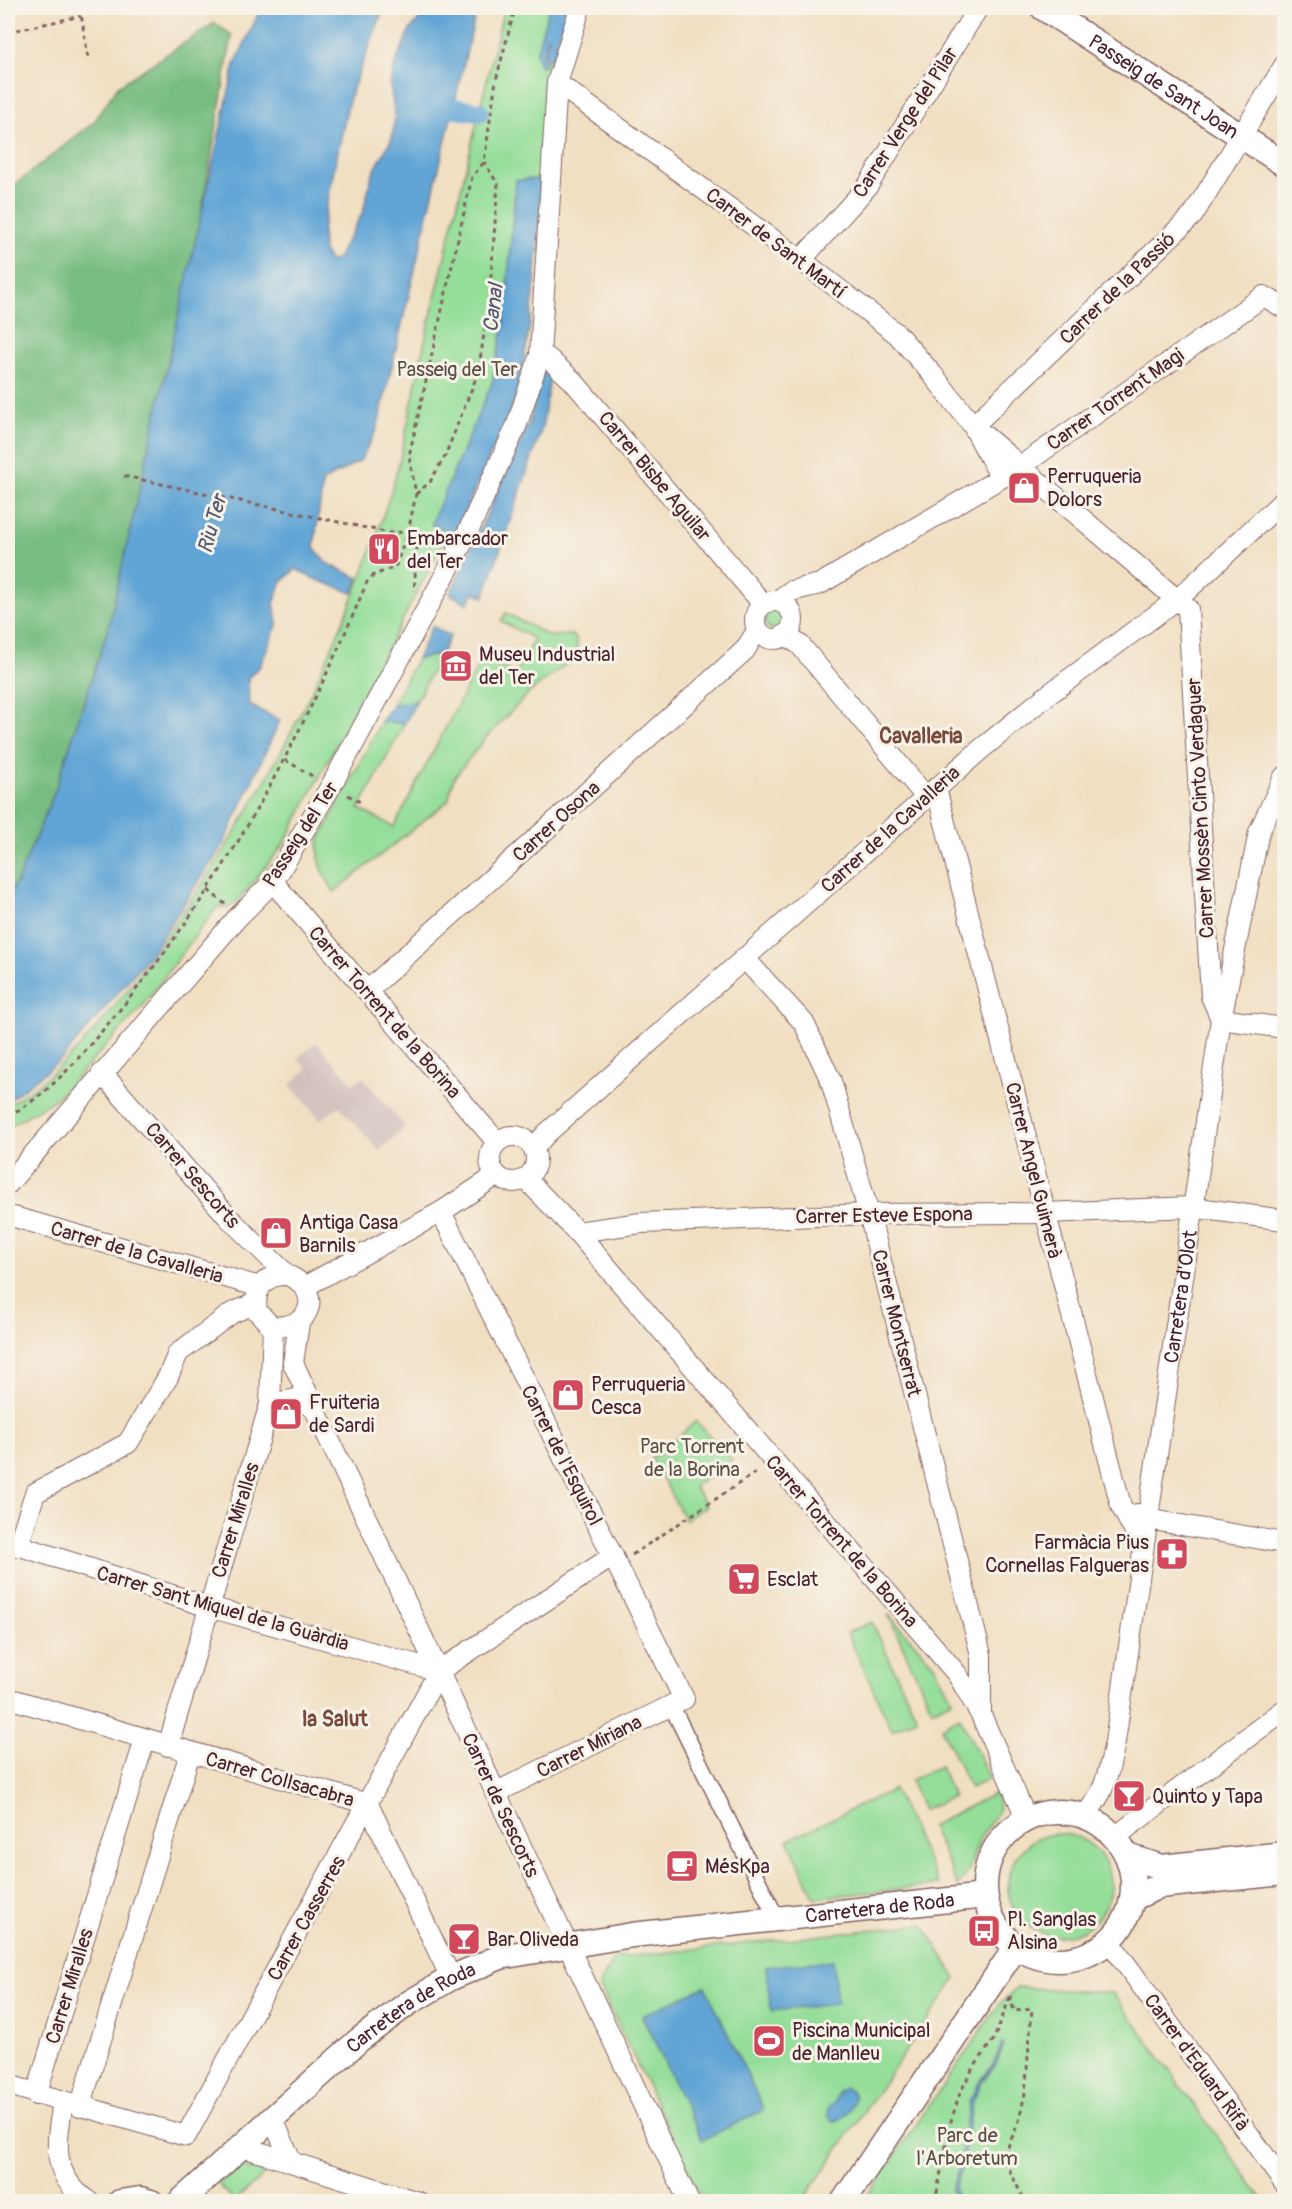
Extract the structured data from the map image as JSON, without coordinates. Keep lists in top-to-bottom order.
{
  "streets": {
    "street": [
      "Passeig de Sant Joan",
      "Carrer Verge del Pilar",
      "Carrer de Sant Martí",
      "Carrer de la Passió",
      "Carrer Torrent Magi",
      "Carrer Bisbe Aguilar",
      "Carrer Mossèn Cinto Verdaguer",
      "Carrer Osona",
      "Carrer de la Cavalleria",
      "Passeig del Ter",
      "Carrer Torrent de la Borina",
      "Carrer Angel Guimerà",
      "Carrer Sescorts",
      "Carrer Esteve Espona",
      "Carretera d'Olot",
      "Carrer Montserrat",
      "Carrer de l'Esquirol",
      "Carrer Miralles",
      "Carrer Sant Miquel de la Guàrdia",
      "Carrer Miriana",
      "Carrer Collsacabra",
      "Carrer de Sescorts",
      "Carretera de Roda",
      "Carrer Casserres",
      "Carrer d'Eduard Rifà"
    ]
  },
  "crossings": [
    ["Passeig de Sant Joan", "Carrer de la Passió"],
    ["Carrer Verge del Pilar", "Carrer de Sant Martí"],
    ["Carrer de Sant Martí", "Carrer de la Passió"],
    ["Carrer de Sant Martí", "Carrer Torrent Magi"],
    ["Carrer de Sant Martí", "Carrer Mossèn Cinto Verdaguer"],
    ["Carrer de Sant Martí", "Carrer de la Cavalleria"],
    ["Carrer de Sant Martí", "Passeig del Ter"],
    ["Carrer Torrent Magi", "Carrer Bisbe Aguilar"],
    ["Carrer Torrent Magi", "Carrer Osona"],
    ["Carrer Bisbe Aguilar", "Carrer Osona"],
    ["Carrer Bisbe Aguilar", "Passeig del Ter"],
    ["Carrer Mossèn Cinto Verdaguer", "Carrer de la Cavalleria"],
    ["Carrer Mossèn Cinto Verdaguer", "Carretera d'Olot"],
    ["Carrer Osona", "Carrer Torrent de la Borina"],
    ["Carrer de la Cavalleria", "Carrer Torrent de la Borina"],
    ["Carrer de la Cavalleria", "Carrer Angel Guimerà"],
    ["Carrer de la Cavalleria", "Carrer Sescorts"],
    ["Carrer de la Cavalleria", "Carrer Montserrat"],
    ["Carrer de la Cavalleria", "Carrer Miralles"],
    ["Carrer de la Cavalleria", "Carrer de Sescorts"],
    ["Passeig del Ter", "Carrer Torrent de la Borina"],
    ["Passeig del Ter", "Carrer Sescorts"],
    ["Carrer Torrent de la Borina", "Carrer Esteve Espona"],
    ["Carrer Torrent de la Borina", "Carretera d'Olot"],
    ["Carrer Torrent de la Borina", "Carrer Montserrat"],
    ["Carrer Torrent de la Borina", "Carretera de Roda"],
    ["Carrer Torrent de la Borina", "Carrer d'Eduard Rifà"],
    ["Carrer Angel Guimerà", "Carrer Esteve Espona"],
    ["Carrer Angel Guimerà", "Carretera d'Olot"],
    ["Carrer Sescorts", "Carrer Miralles"],
    ["Carrer Sescorts", "Carrer de Sescorts"],
    ["Carrer Esteve Espona", "Carretera d'Olot"],
    ["Carrer Esteve Espona", "Carrer Montserrat"],
    ["Carretera d'Olot", "Carretera de Roda"],
    ["Carretera d'Olot", "Carrer d'Eduard Rifà"],
    ["Carrer de l'Esquirol", "Carrer Miriana"],
    ["Carrer de l'Esquirol", "Carrer Casserres"],
    ["Carrer Miralles", "Carrer Sant Miquel de la Guàrdia"],
    ["Carrer Miralles", "Carrer Collsacabra"],
    ["Carrer Miralles", "Carrer de Sescorts"],
    ["Carrer Sant Miquel de la Guàrdia", "Carrer de Sescorts"],
    ["Carrer Sant Miquel de la Guàrdia", "Carrer Casserres"],
    ["Carrer Miriana", "Carrer de Sescorts"],
    ["Carrer Collsacabra", "Carretera de Roda"],
    ["Carrer Collsacabra", "Carrer Casserres"],
    ["Carrer de Sescorts", "Carretera de Roda"],
    ["Carrer de Sescorts", "Carrer Casserres"],
    ["Carretera de Roda", "Carrer d'Eduard Rifà"]
  ],
  "districts": ["Cavalleria", "la Salut"],
  "water": ["Canal", "Riu Ter"],
  "parks": ["Passeig del Ter", "Parc Torrent de la Borina", "Parc de l'Arboretum"],
  "places": {
    "shop": [
      "Perruqueria Dolors",
      "Antiga Casa Barnils",
      "Perruqueria Cesca",
      "Fruiteria de Sardi"
    ],
    "restaurant": ["Embarcador del Ter"],
    "museum": ["Museu Industrial del Ter"],
    "pharmacy": ["Farmàcia Pius Cornellas Falgueras"],
    "supermarket": ["Esclat"],
    "bar": ["Quinto y Tapa", "Bar Oliveda"],
    "cafe": ["MésKpa"],
    "bus stop": ["Pl. Sanglas Alsina"],
    "sports": ["Piscina Municipal de Manlleu"]
  }
}
